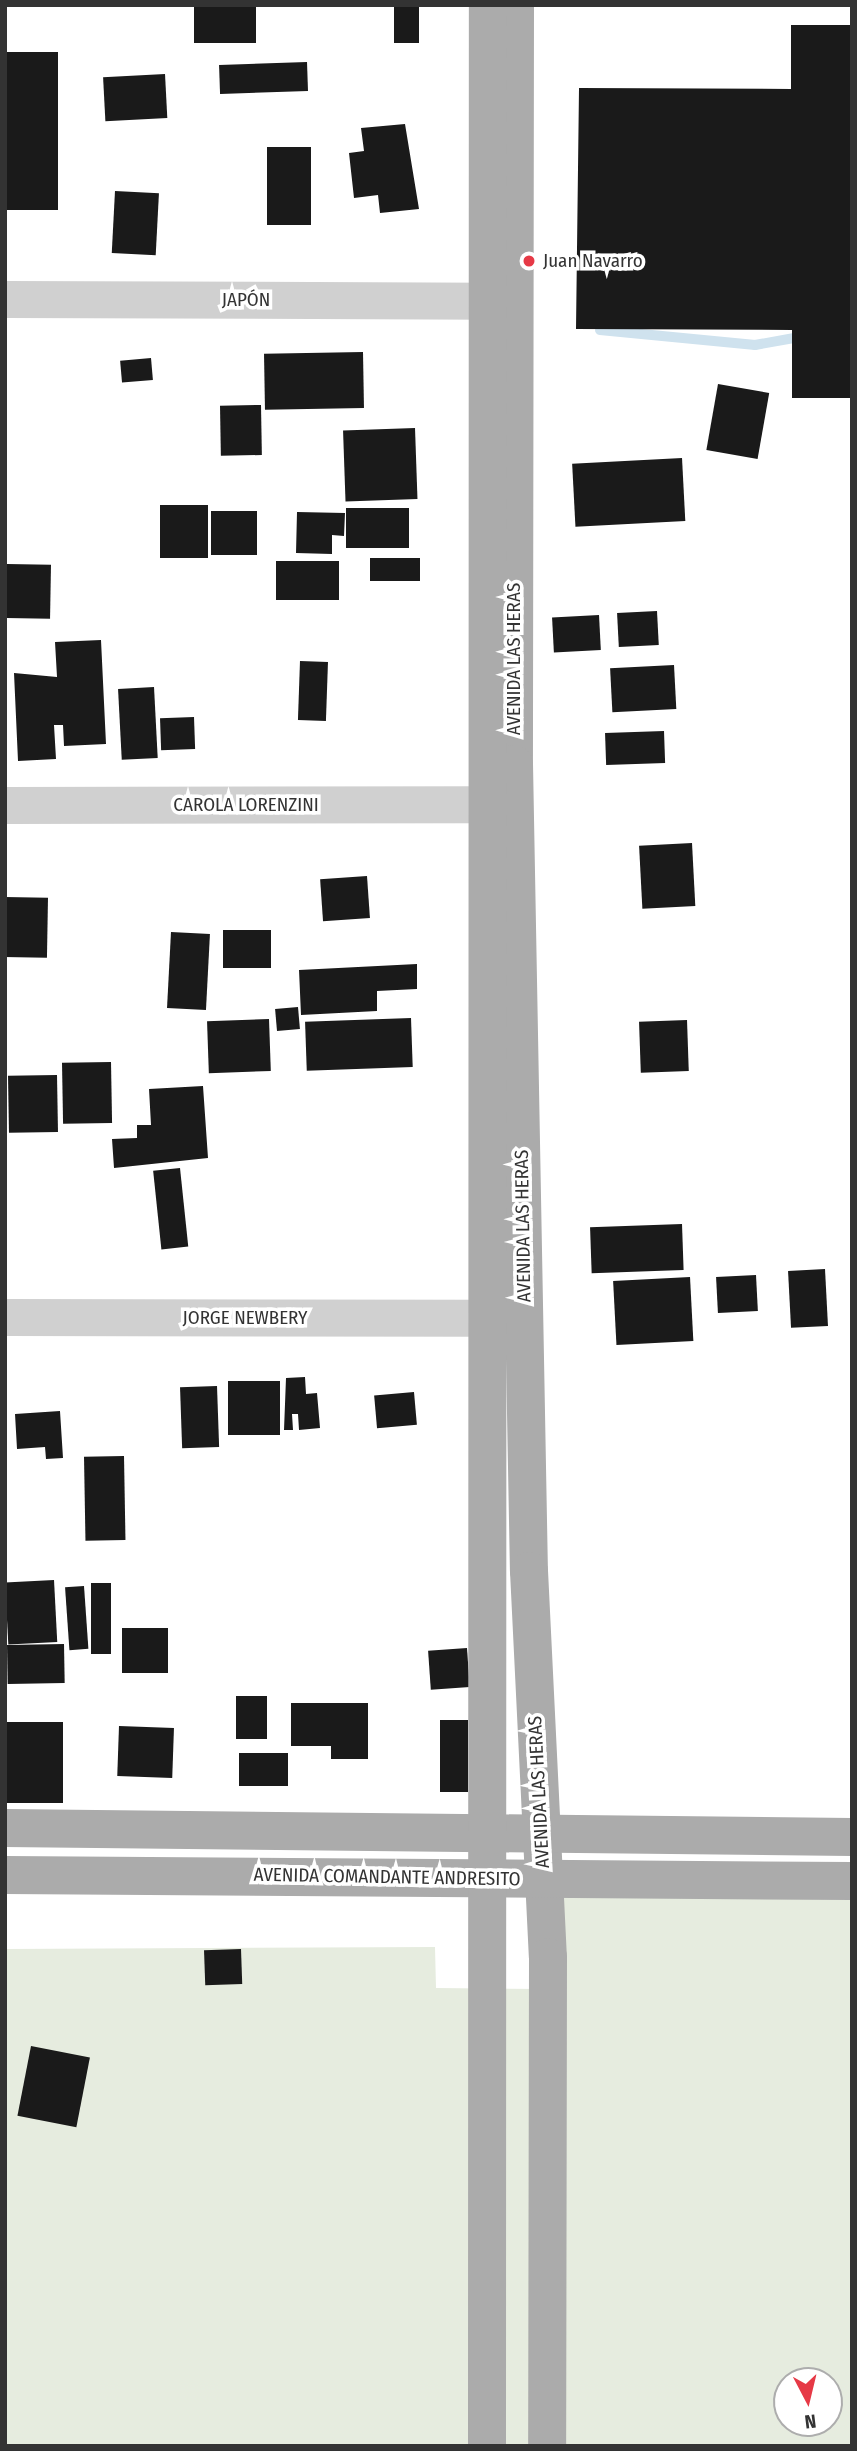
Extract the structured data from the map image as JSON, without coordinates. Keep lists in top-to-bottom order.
{
  "streets": {
    "main road": ["AVENIDA LAS HERAS", "AVENIDA COMANDANTE ANDRESITO"],
    "street": ["JAPÓN", "CAROLA LORENZINI", "JORGE NEWBERY"]
  },
  "crossings": [
    ["JAPÓN", "AVENIDA LAS HERAS"],
    ["AVENIDA LAS HERAS", "CAROLA LORENZINI"],
    ["AVENIDA LAS HERAS", "JORGE NEWBERY"],
    ["AVENIDA LAS HERAS", "AVENIDA COMANDANTE ANDRESITO"]
  ],
  "places": ["Juan Navarro"],
  "north": "bottom"
}
